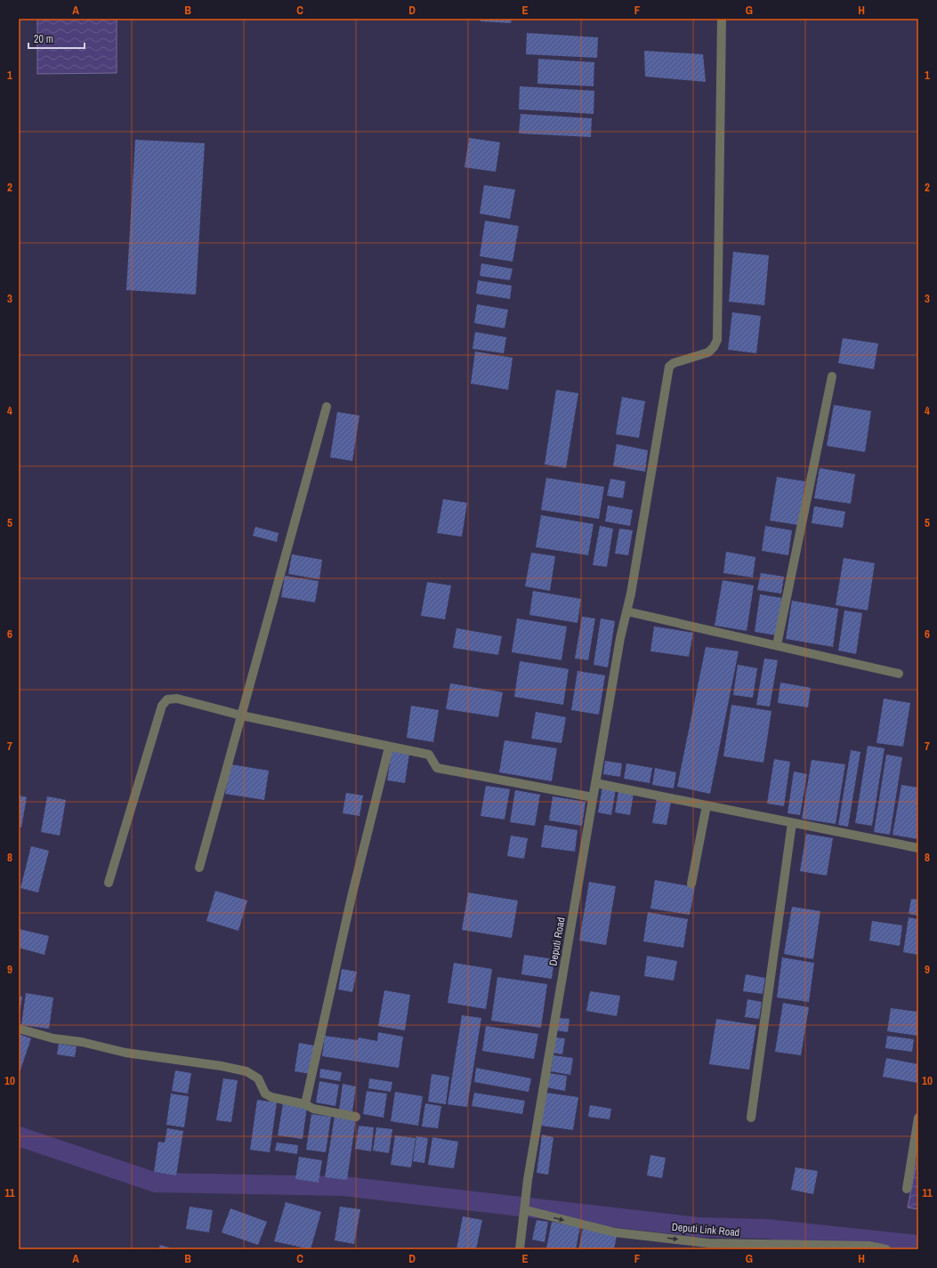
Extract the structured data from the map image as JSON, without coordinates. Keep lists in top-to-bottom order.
{
  "streets": {
    "street": ["Deputi Road", "Deputi Link Road"]
  },
  "crossings": [
    ["Deputi Road", "Deputi Link Road"]
  ],
  "one_way": ["Deputi Link Road"],
  "scale_bar": "20 m",
  "grid": {
    "columns": [
      "A",
      "B",
      "C",
      "D",
      "E",
      "F",
      "G",
      "H"
    ],
    "rows": [
      "1",
      "2",
      "3",
      "4",
      "5",
      "6",
      "7",
      "8",
      "9",
      "10",
      "11"
    ]
  }
}
